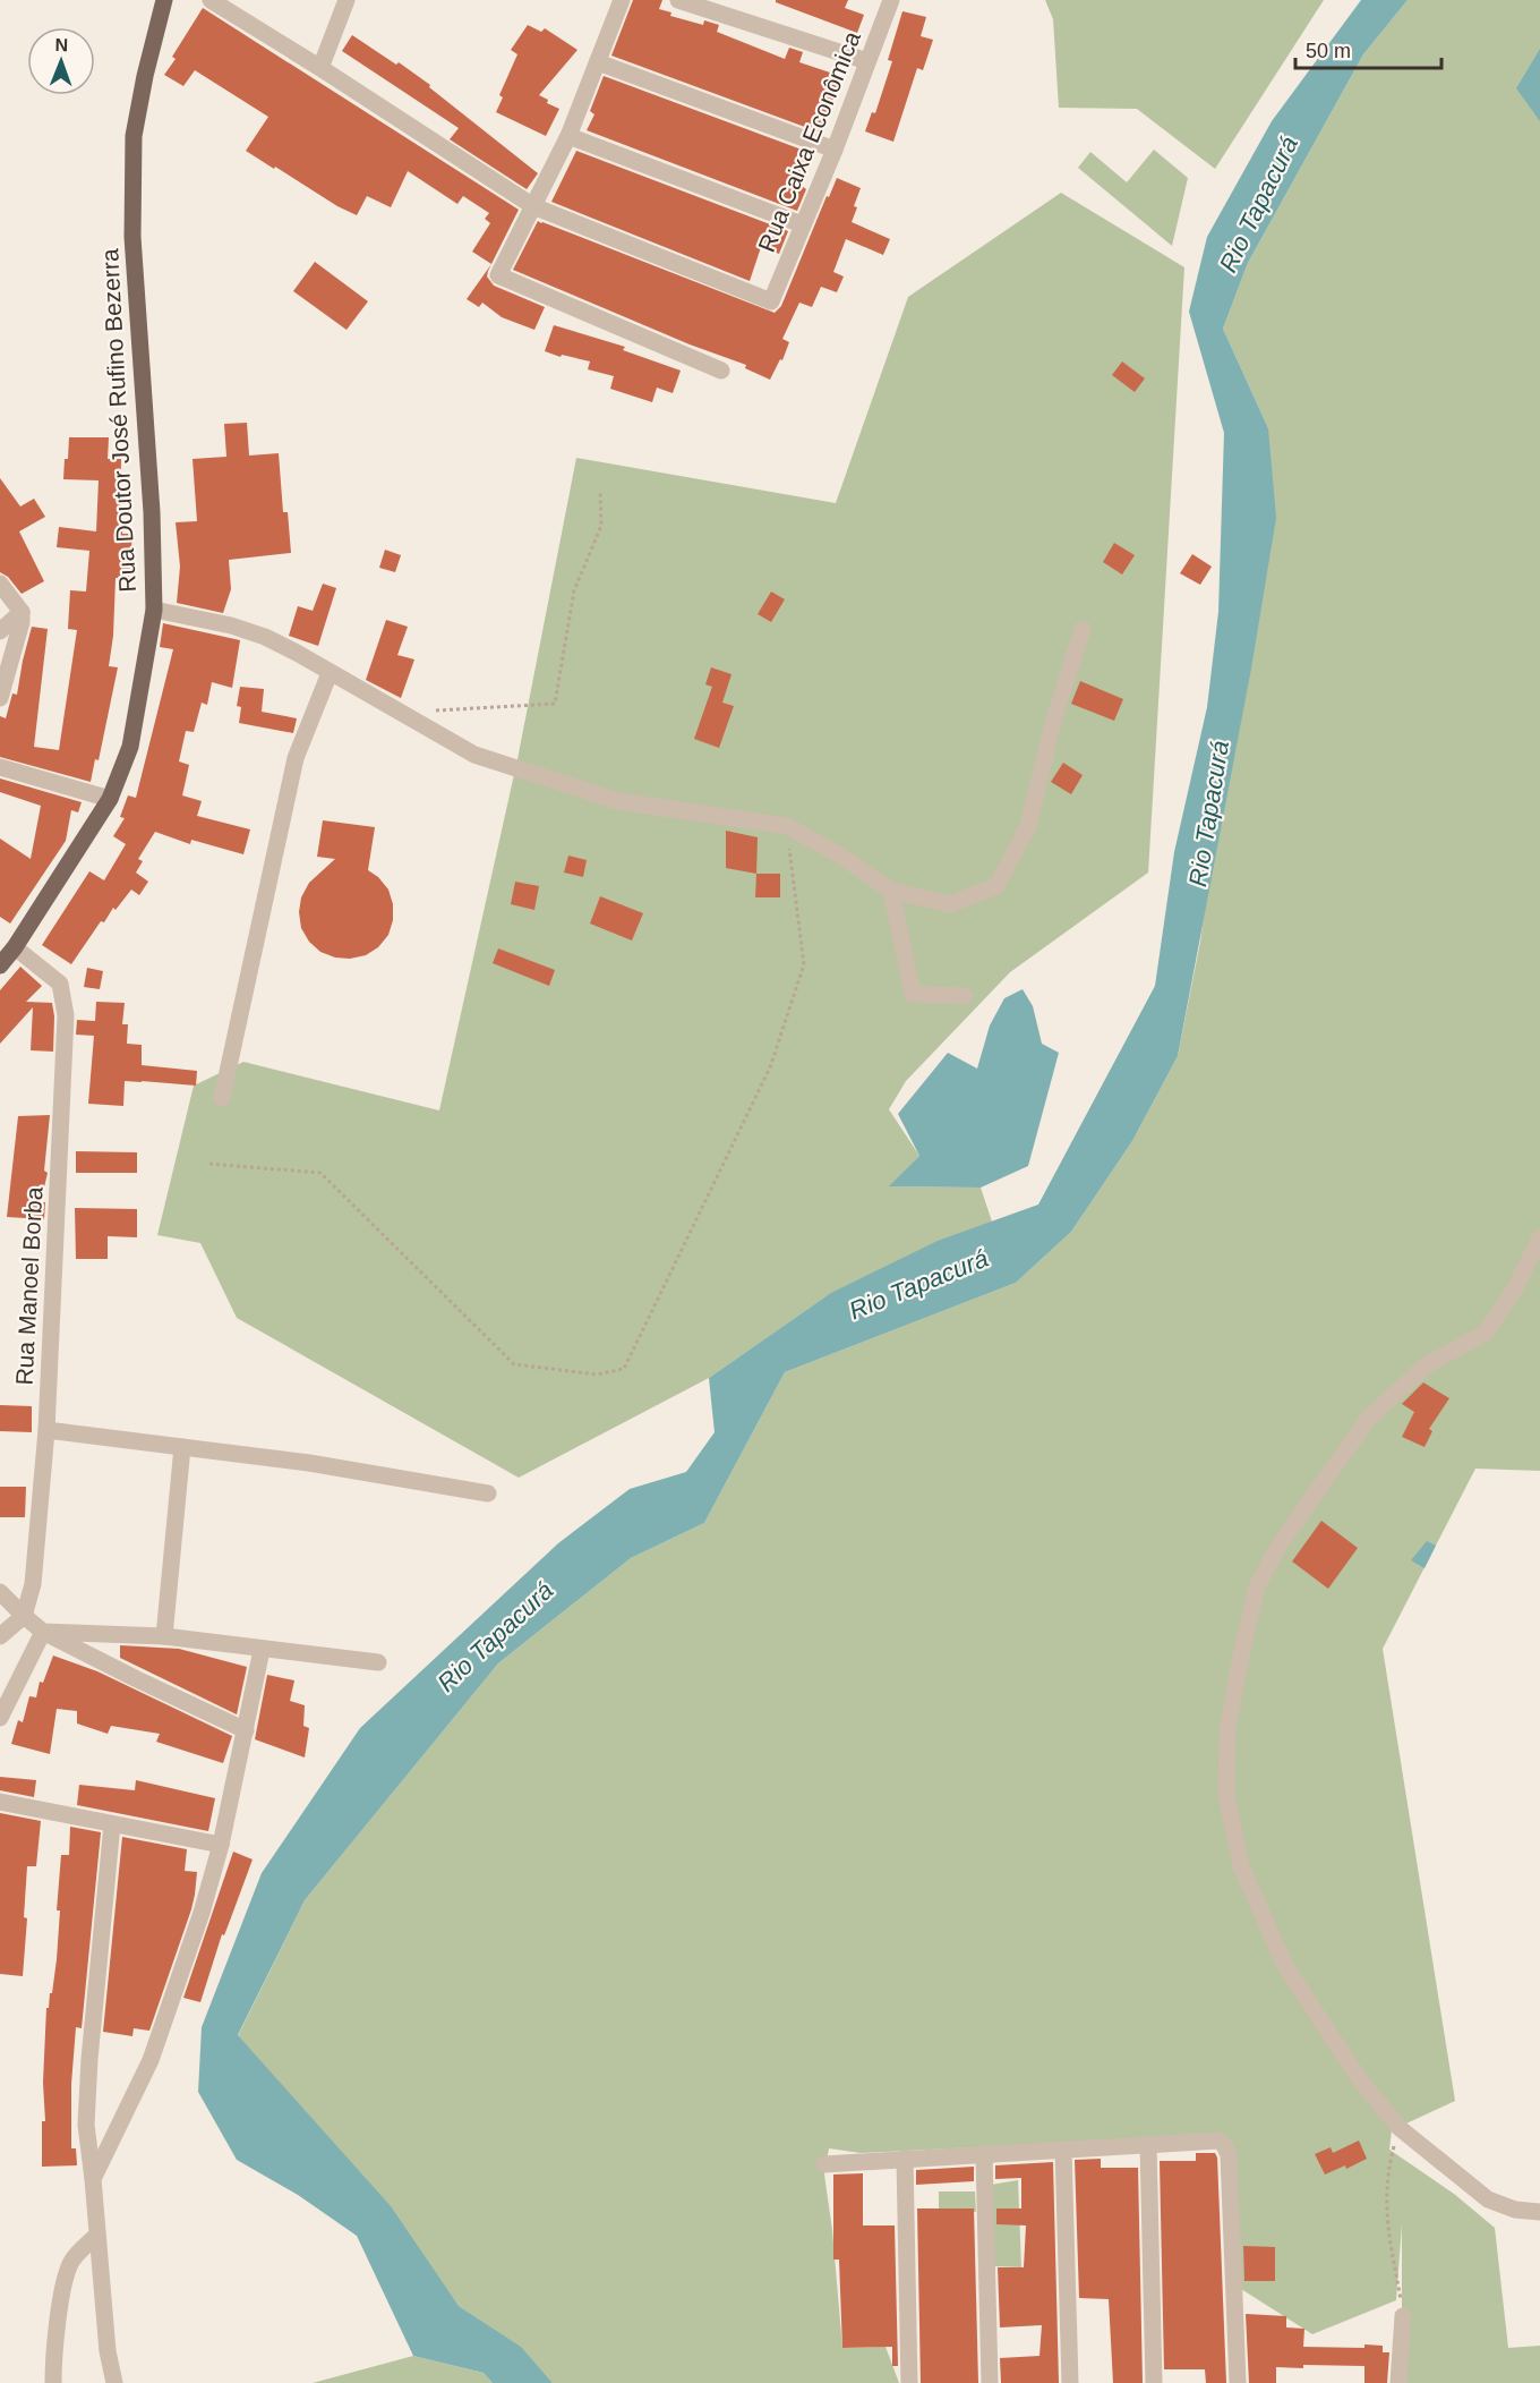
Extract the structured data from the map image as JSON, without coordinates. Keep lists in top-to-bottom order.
{
  "streets": {
    "main road": ["Rua Doutor José Rufino Bezerra"],
    "street": ["Rua Caixa Econômica", "Rua Manoel Borba"]
  },
  "crossings": [
    ["Rua Doutor José Rufino Bezerra", "Rua Manoel Borba"]
  ],
  "water": ["Rio Tapacurá"],
  "scale_bar": "50 m",
  "north": "top"
}
